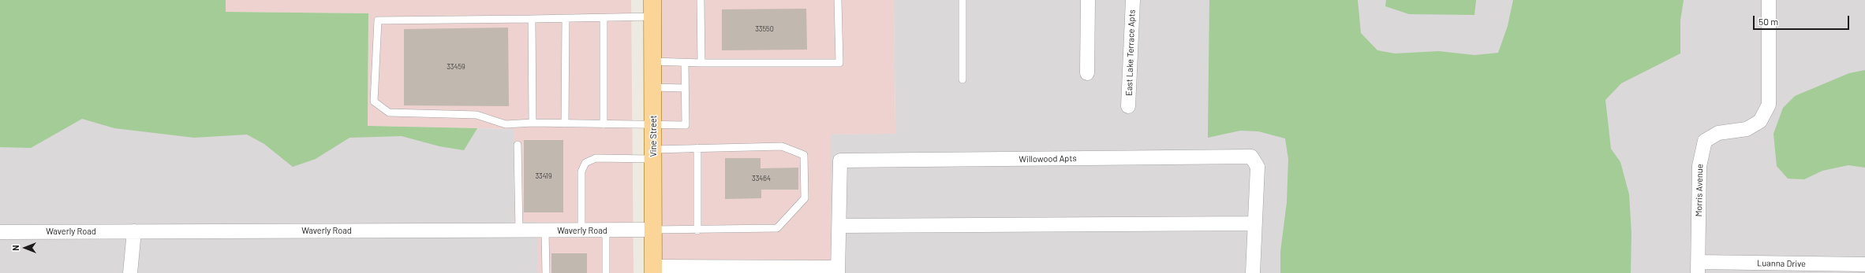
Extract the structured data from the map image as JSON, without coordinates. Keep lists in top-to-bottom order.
{
  "streets": {
    "main road": ["Vine Street"],
    "street": [
      "East Lake Terrace Apts",
      "Willowood Apts",
      "Morris Avenue",
      "Waverly Road",
      "Luanna Drive"
    ]
  },
  "crossings": [
    ["Vine Street", "Willowood Apts"],
    ["Vine Street", "Waverly Road"],
    ["Morris Avenue", "Luanna Drive"]
  ],
  "house_numbers": [
    "33550",
    "33459",
    "33419",
    "33464"
  ],
  "scale_bar": "50 m",
  "north": "left"
}
